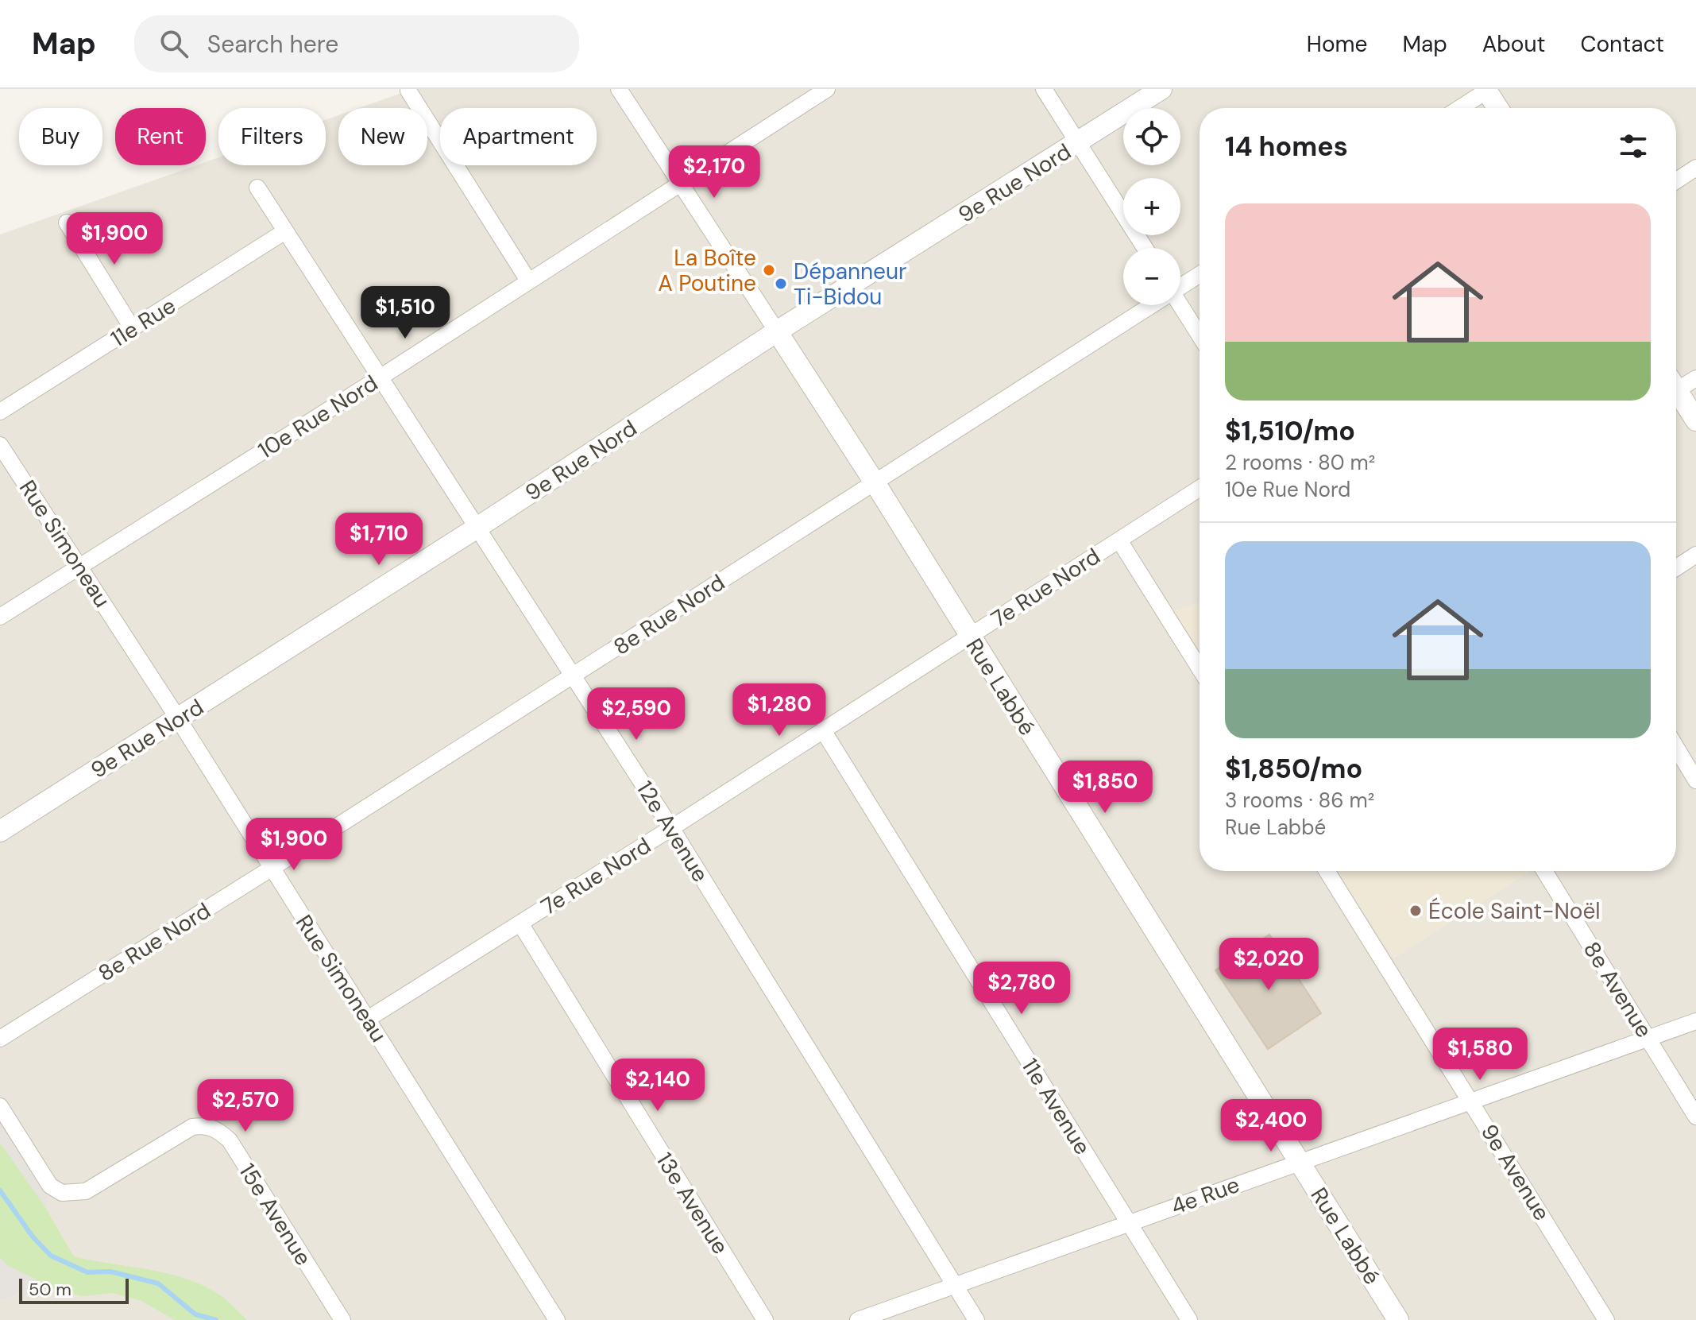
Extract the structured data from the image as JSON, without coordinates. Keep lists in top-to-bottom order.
{
  "streets": {
    "street": [
      "9e Rue Nord",
      "11e Rue",
      "10e Rue Nord",
      "Rue Simoneau",
      "7e Rue Nord",
      "8e Rue Nord",
      "Rue Labbé",
      "12e Avenue",
      "8e Avenue",
      "11e Avenue",
      "9e Avenue",
      "4e Rue",
      "13e Avenue",
      "15e Avenue"
    ]
  },
  "crossings": [
    ["9e Rue Nord", "Rue Simoneau"],
    ["9e Rue Nord", "Rue Labbé"],
    ["9e Rue Nord", "12e Avenue"],
    ["11e Rue", "12e Avenue"],
    ["10e Rue Nord", "Rue Simoneau"],
    ["10e Rue Nord", "Rue Labbé"],
    ["10e Rue Nord", "12e Avenue"],
    ["Rue Simoneau", "7e Rue Nord"],
    ["Rue Simoneau", "8e Rue Nord"],
    ["7e Rue Nord", "Rue Labbé"],
    ["7e Rue Nord", "12e Avenue"],
    ["7e Rue Nord", "11e Avenue"],
    ["7e Rue Nord", "13e Avenue"],
    ["8e Rue Nord", "Rue Labbé"],
    ["8e Rue Nord", "12e Avenue"],
    ["Rue Labbé", "4e Rue"],
    ["12e Avenue", "4e Rue"],
    ["8e Avenue", "4e Rue"],
    ["11e Avenue", "4e Rue"],
    ["9e Avenue", "4e Rue"]
  ],
  "places": ["La Boîte A Poutine", "Dépanneur Ti-Bidou", "École Saint-Noël"],
  "scale_bar": "50 m",
  "page": {
    "header": "Map",
    "search": "Search here",
    "nav": [
      "Home",
      "Map",
      "About",
      "Contact"
    ],
    "map_buttons": ["+", "−"],
    "chip": [
      "Buy",
      "Rent",
      "Filters",
      "New",
      "Apartment"
    ],
    "heading": "14 homes",
    "price": [
      "$2,170",
      "$1,900",
      "$1,510",
      "$1,710",
      "$1,280",
      "$2,590",
      "$1,850",
      "$1,900",
      "$2,020",
      "$2,780",
      "$1,580",
      "$2,140",
      "$2,570",
      "$2,400"
    ],
    "list": [
      {
        "name": "$1,510/mo",
        "note": "2 rooms · 80 m² · 10e Rue Nord"
      },
      {
        "name": "$1,850/mo",
        "note": "3 rooms · 86 m² · Rue Labbé"
      }
    ],
    "scale": "50 m"
  }
}
